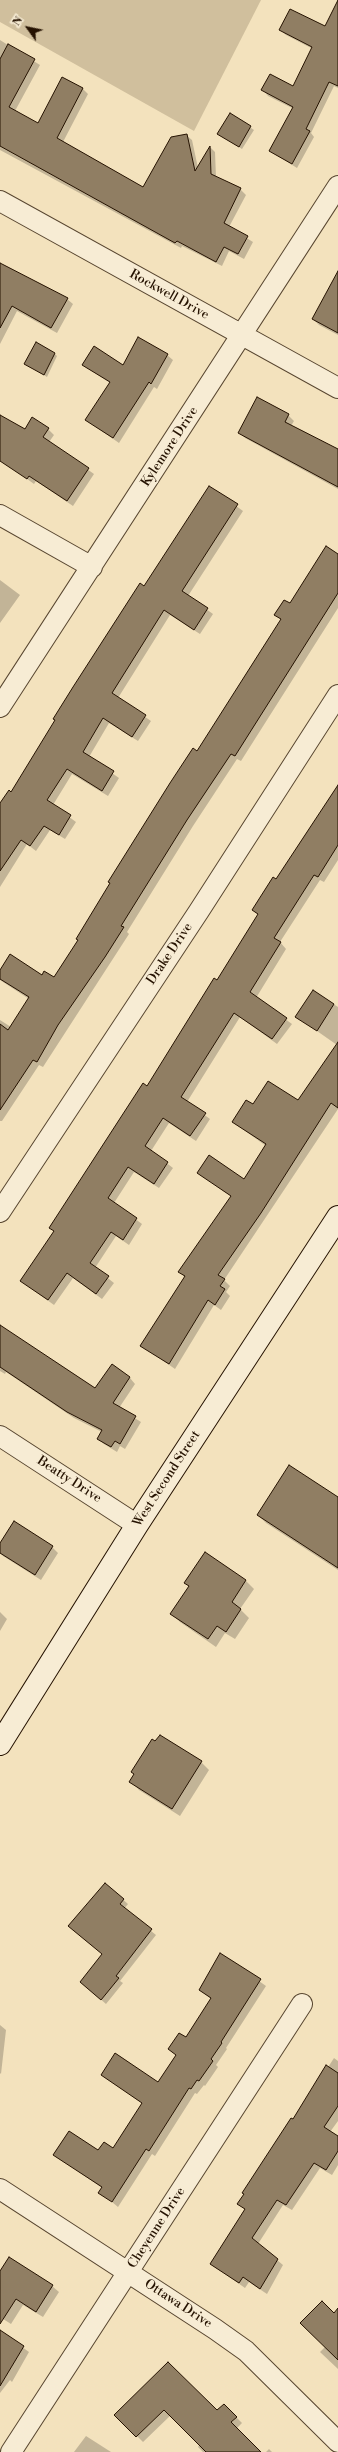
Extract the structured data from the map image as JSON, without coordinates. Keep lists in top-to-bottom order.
{
  "streets": {
    "main road": ["West Second Street"],
    "street": [
      "Rockwell Drive",
      "Kylemore Drive",
      "Drake Drive",
      "Beatty Drive",
      "Cheyenne Drive",
      "Ottawa Drive"
    ]
  },
  "crossings": [
    ["Rockwell Drive", "Kylemore Drive"],
    ["West Second Street", "Beatty Drive"],
    ["Cheyenne Drive", "Ottawa Drive"]
  ],
  "north": "top left"
}
